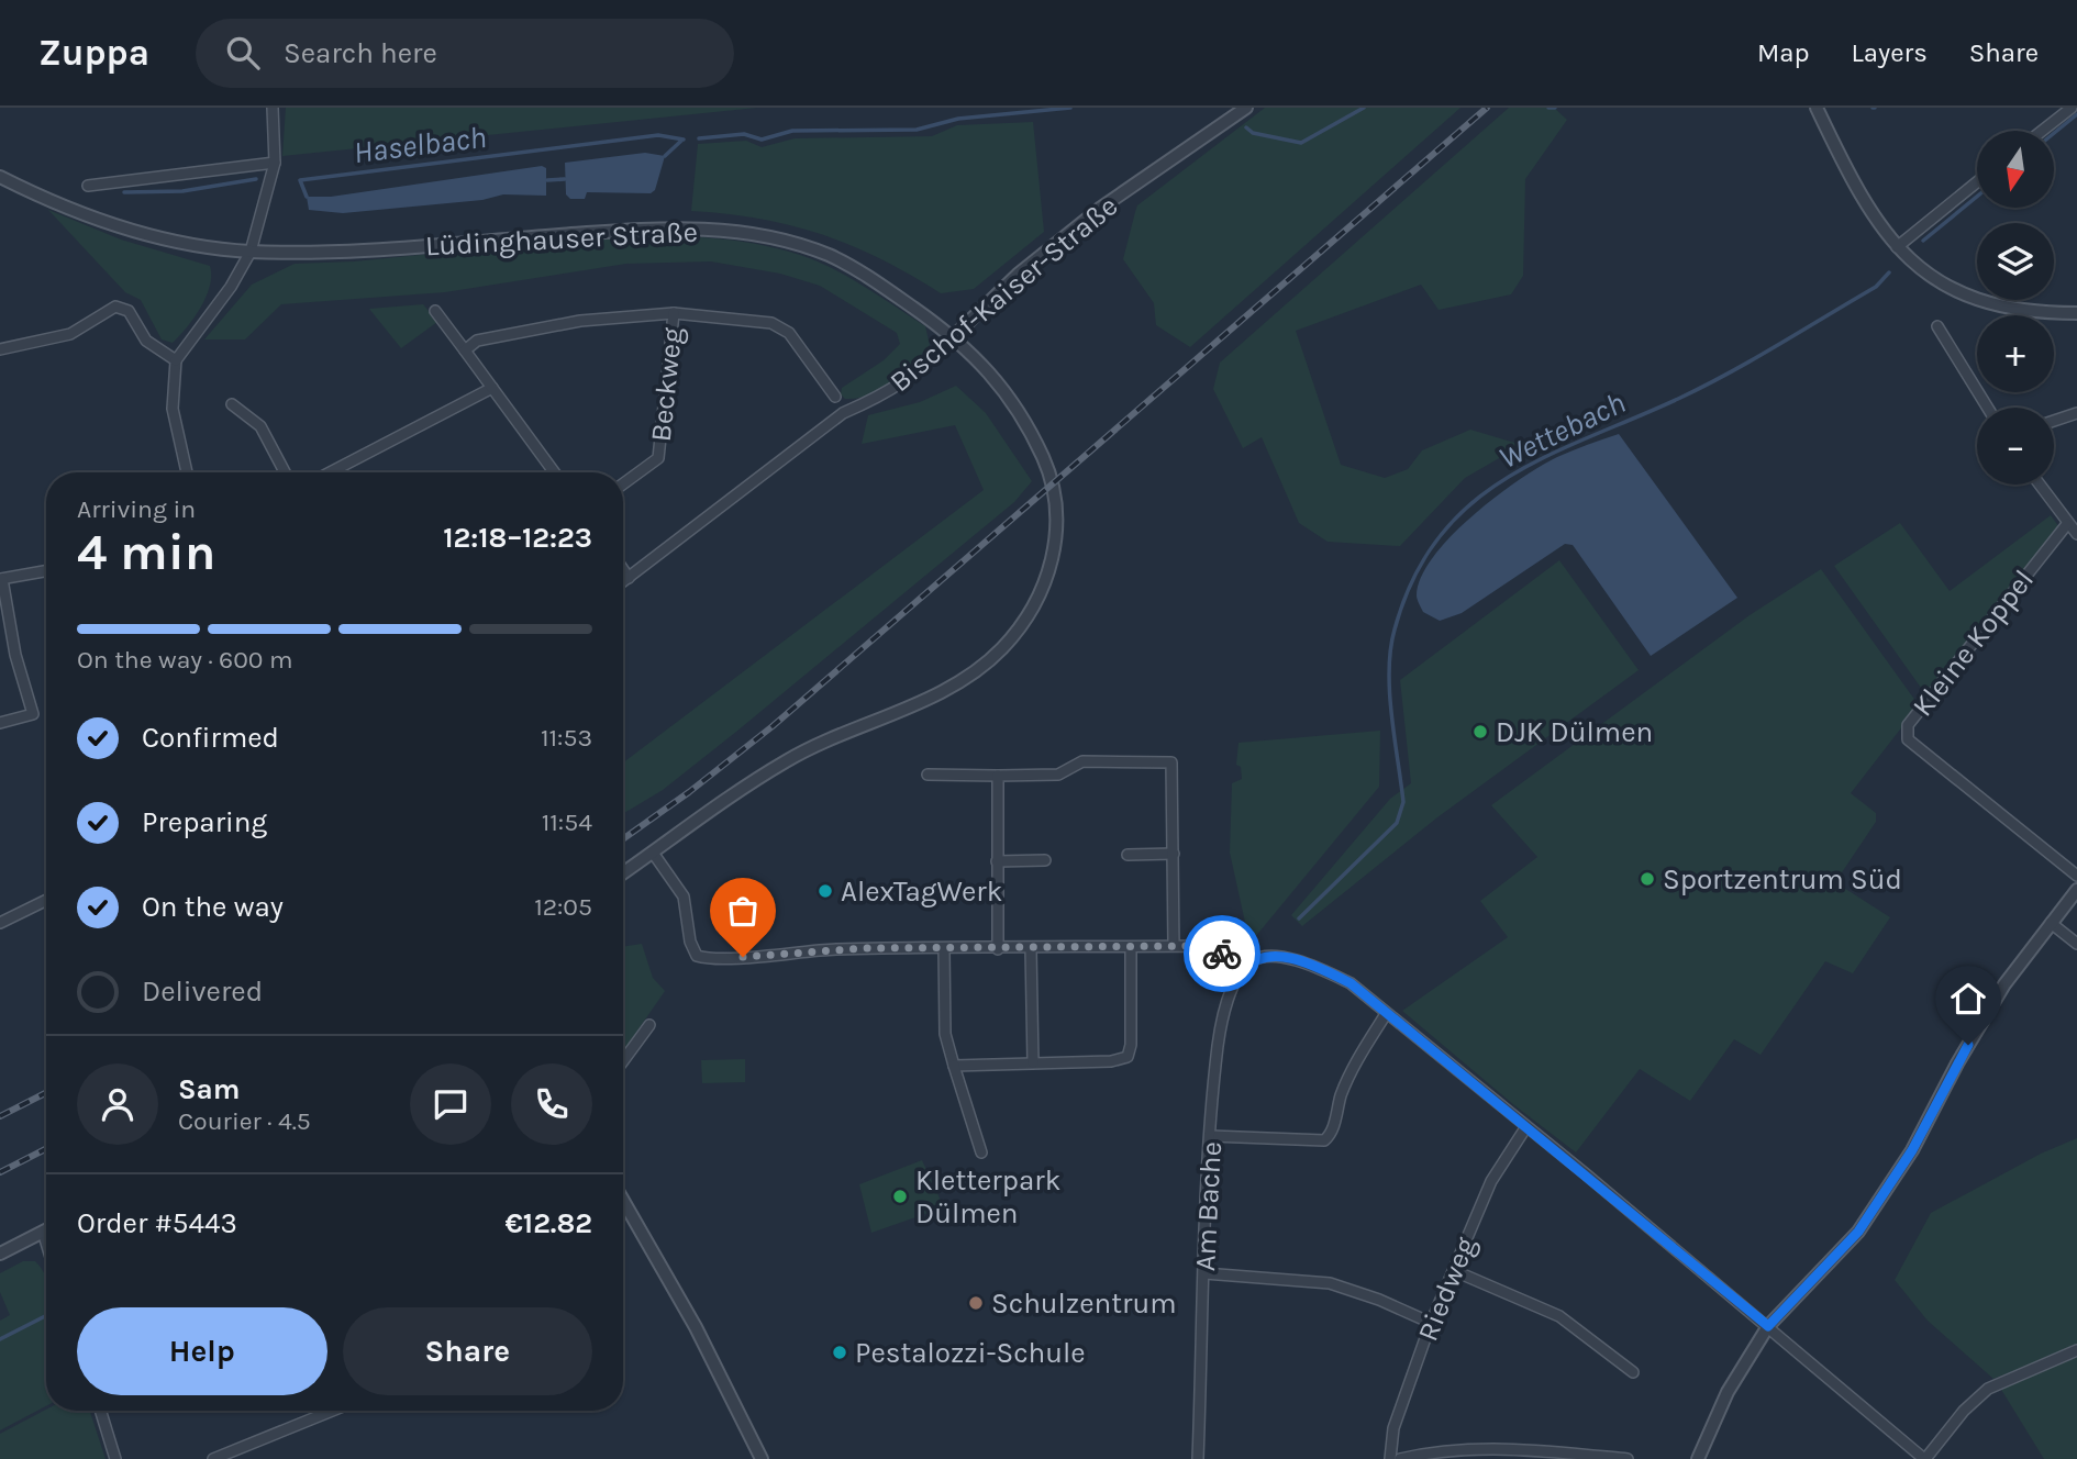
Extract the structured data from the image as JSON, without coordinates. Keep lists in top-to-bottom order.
{
  "streets": {
    "street": [
      "Lüdinghauser Straße",
      "Bischof-Kaiser-Straße",
      "Beckweg",
      "Kleine Koppel",
      "Am Bache",
      "Riedweg"
    ]
  },
  "crossings": [
    ["Lüdinghauser Straße", "Bischof-Kaiser-Straße"]
  ],
  "water": ["Haselbach", "Wettebach"],
  "places": [
    "DJK Dülmen",
    "Sportzentrum Süd",
    "AlexTagWerk",
    "Kletterpark Dülmen",
    "Schulzentrum",
    "Pestalozzi-Schule"
  ],
  "north": "bottom",
  "page": {
    "header": "Zuppa",
    "search": "Search here",
    "nav": ["Map", "Layers", "Share"],
    "map_buttons": ["+", "−"],
    "heading": ["4 min", "Arriving in", "12:18–12:23"],
    "panel": [
      "Sam",
      "Courier · 4.5",
      "Order #5443",
      "€12.82"
    ],
    "bar": "On the way · 600 m",
    "list": [
      ["Confirmed", "11:53"],
      ["Preparing", "11:54"],
      ["On the way", "12:05"],
      "Delivered"
    ],
    "buttons": ["Help", "Share"]
  }
}
